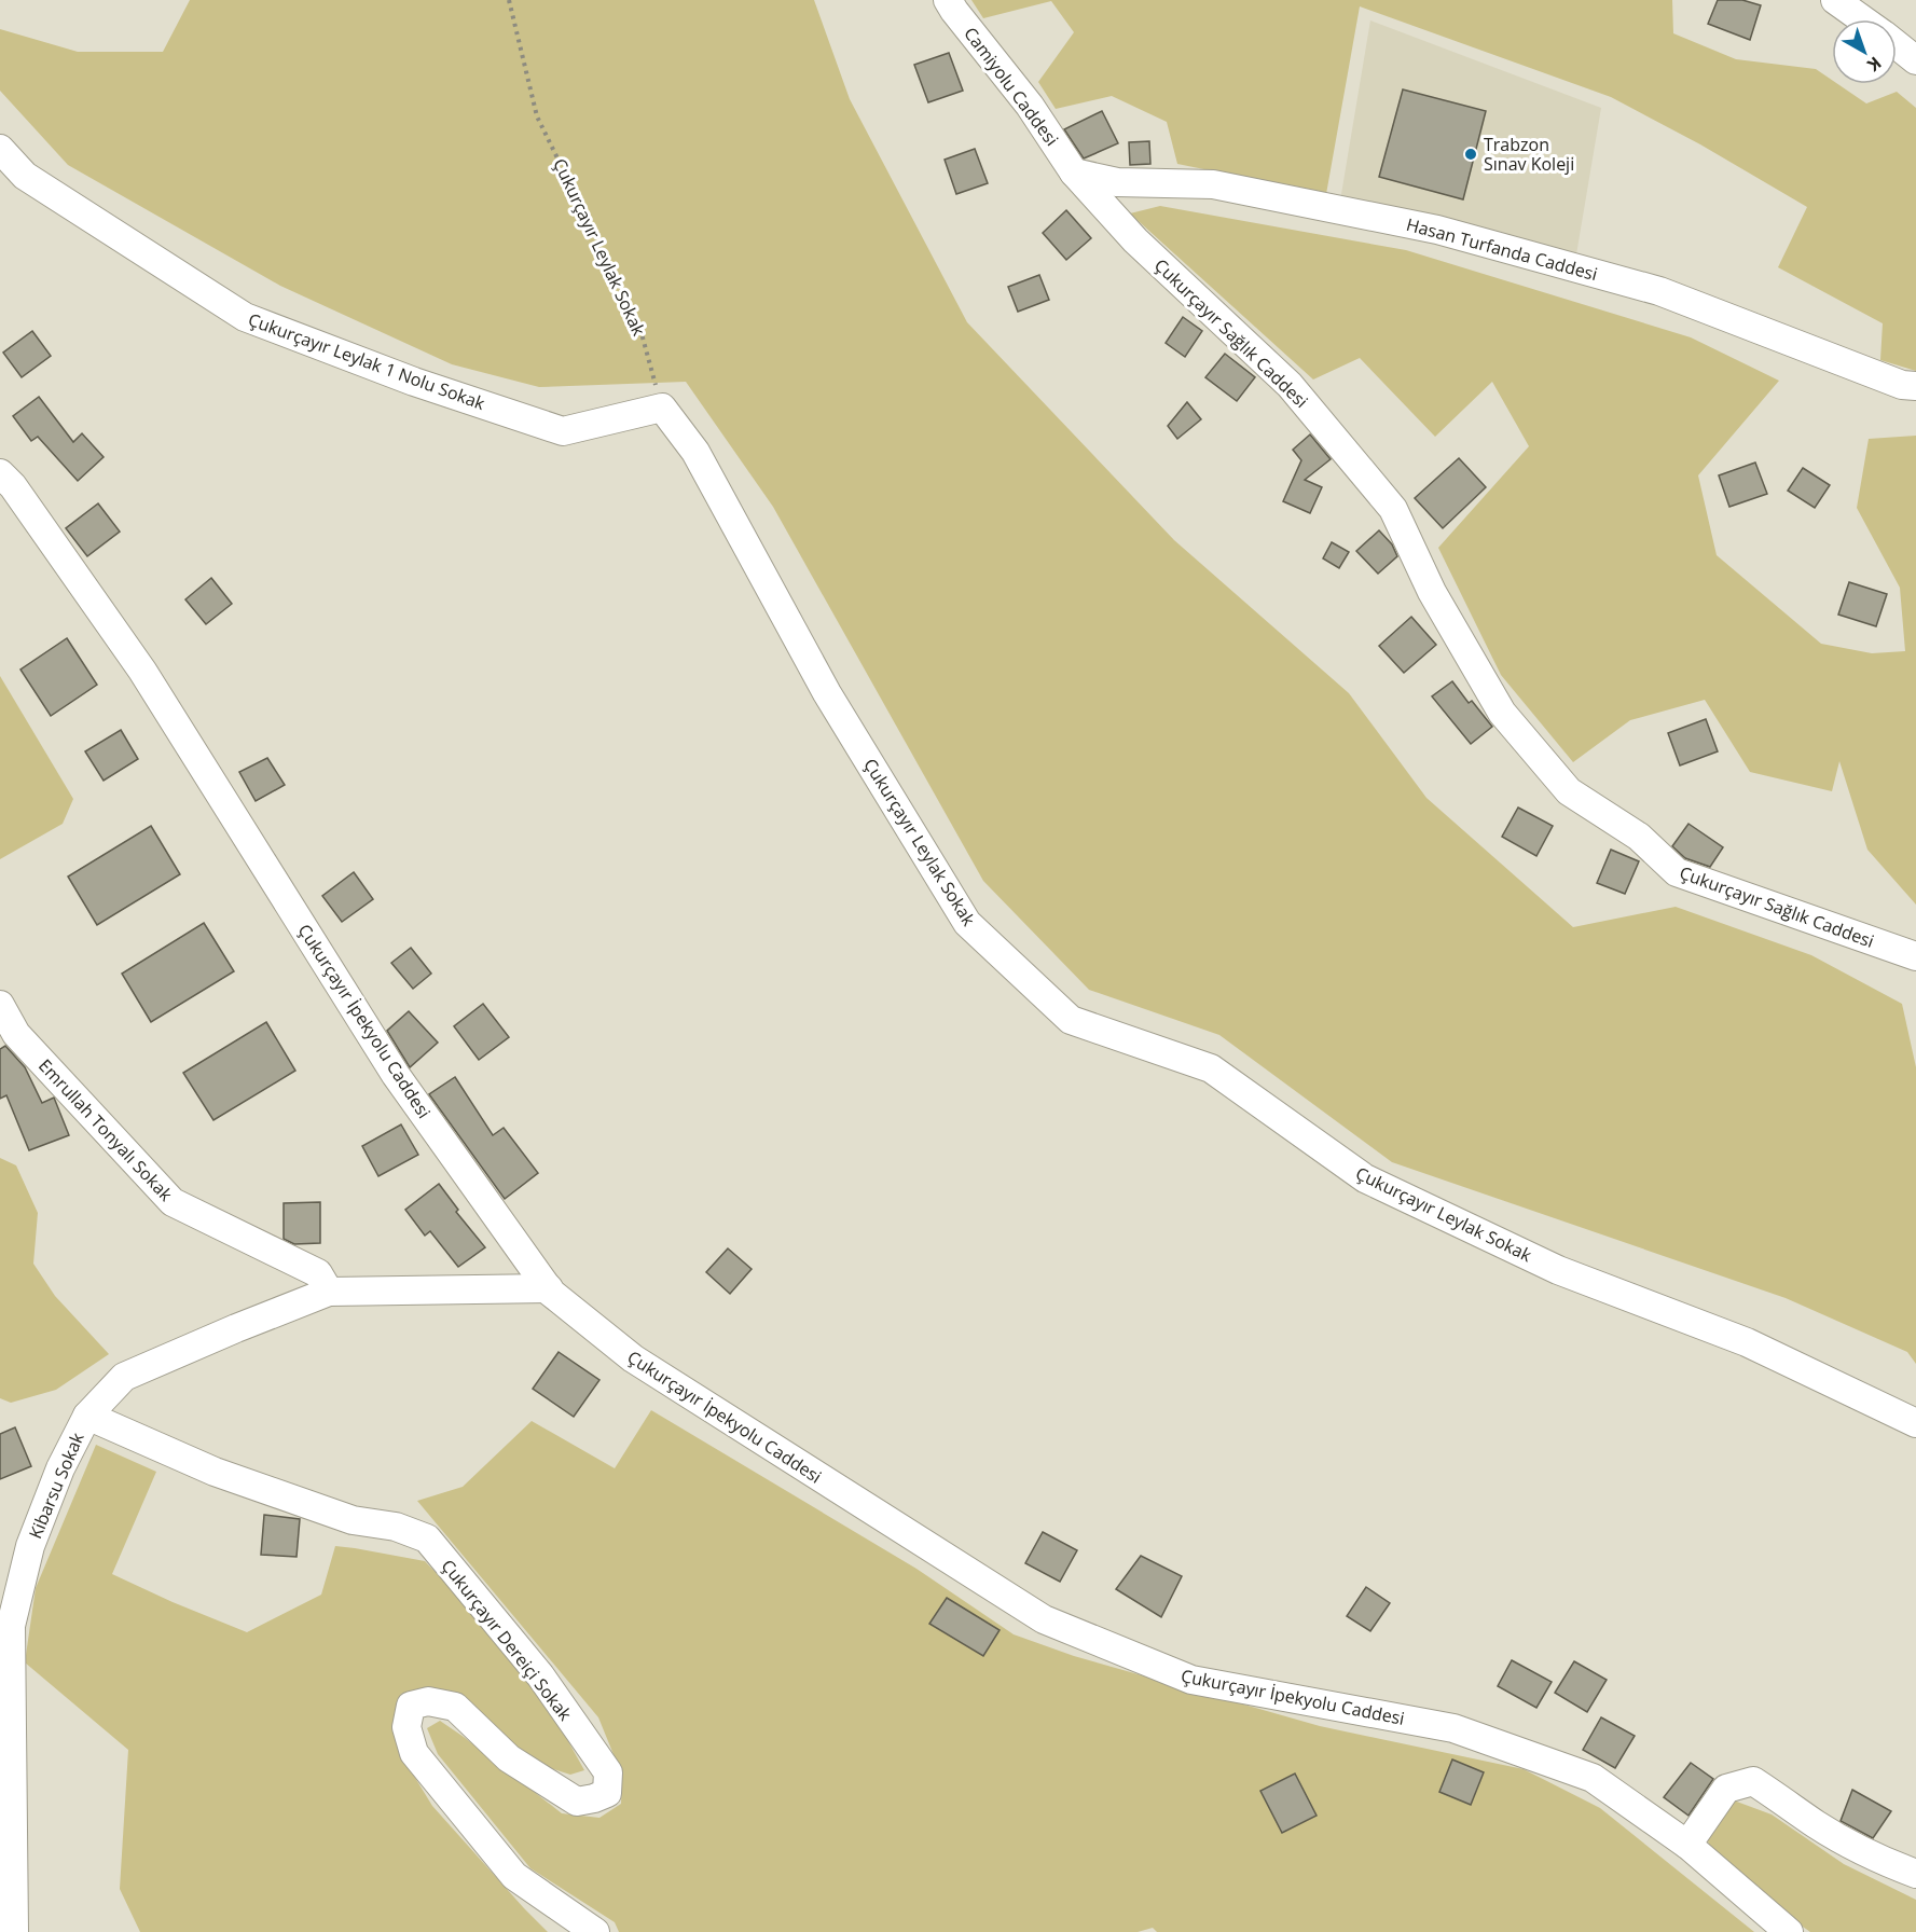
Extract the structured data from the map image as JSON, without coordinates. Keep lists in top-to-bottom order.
{
  "streets": {
    "street": [
      "Camiyolu Caddesi",
      "Çukurçayır Leylak Sokak",
      "Hasan Turfanda Caddesi",
      "Çukurçayır Sağlık Caddesi",
      "Çukurçayır Leylak 1 Nolu Sokak",
      "Çukurçayır İpekyolu Caddesi",
      "Emrullah Tonyalı Sokak",
      "Kibarsu Sokak",
      "Çukurçayır Dereiçi Sokak"
    ]
  },
  "crossings": [
    ["Camiyolu Caddesi", "Hasan Turfanda Caddesi"],
    ["Camiyolu Caddesi", "Çukurçayır Sağlık Caddesi"],
    ["Çukurçayır Leylak Sokak", "Çukurçayır Leylak 1 Nolu Sokak"],
    ["Hasan Turfanda Caddesi", "Çukurçayır Sağlık Caddesi"],
    ["Çukurçayır İpekyolu Caddesi", "Kibarsu Sokak"],
    ["Emrullah Tonyalı Sokak", "Kibarsu Sokak"],
    ["Kibarsu Sokak", "Çukurçayır Dereiçi Sokak"]
  ],
  "places": ["Trabzon Sınav Koleji"],
  "north": "bottom right"
}
